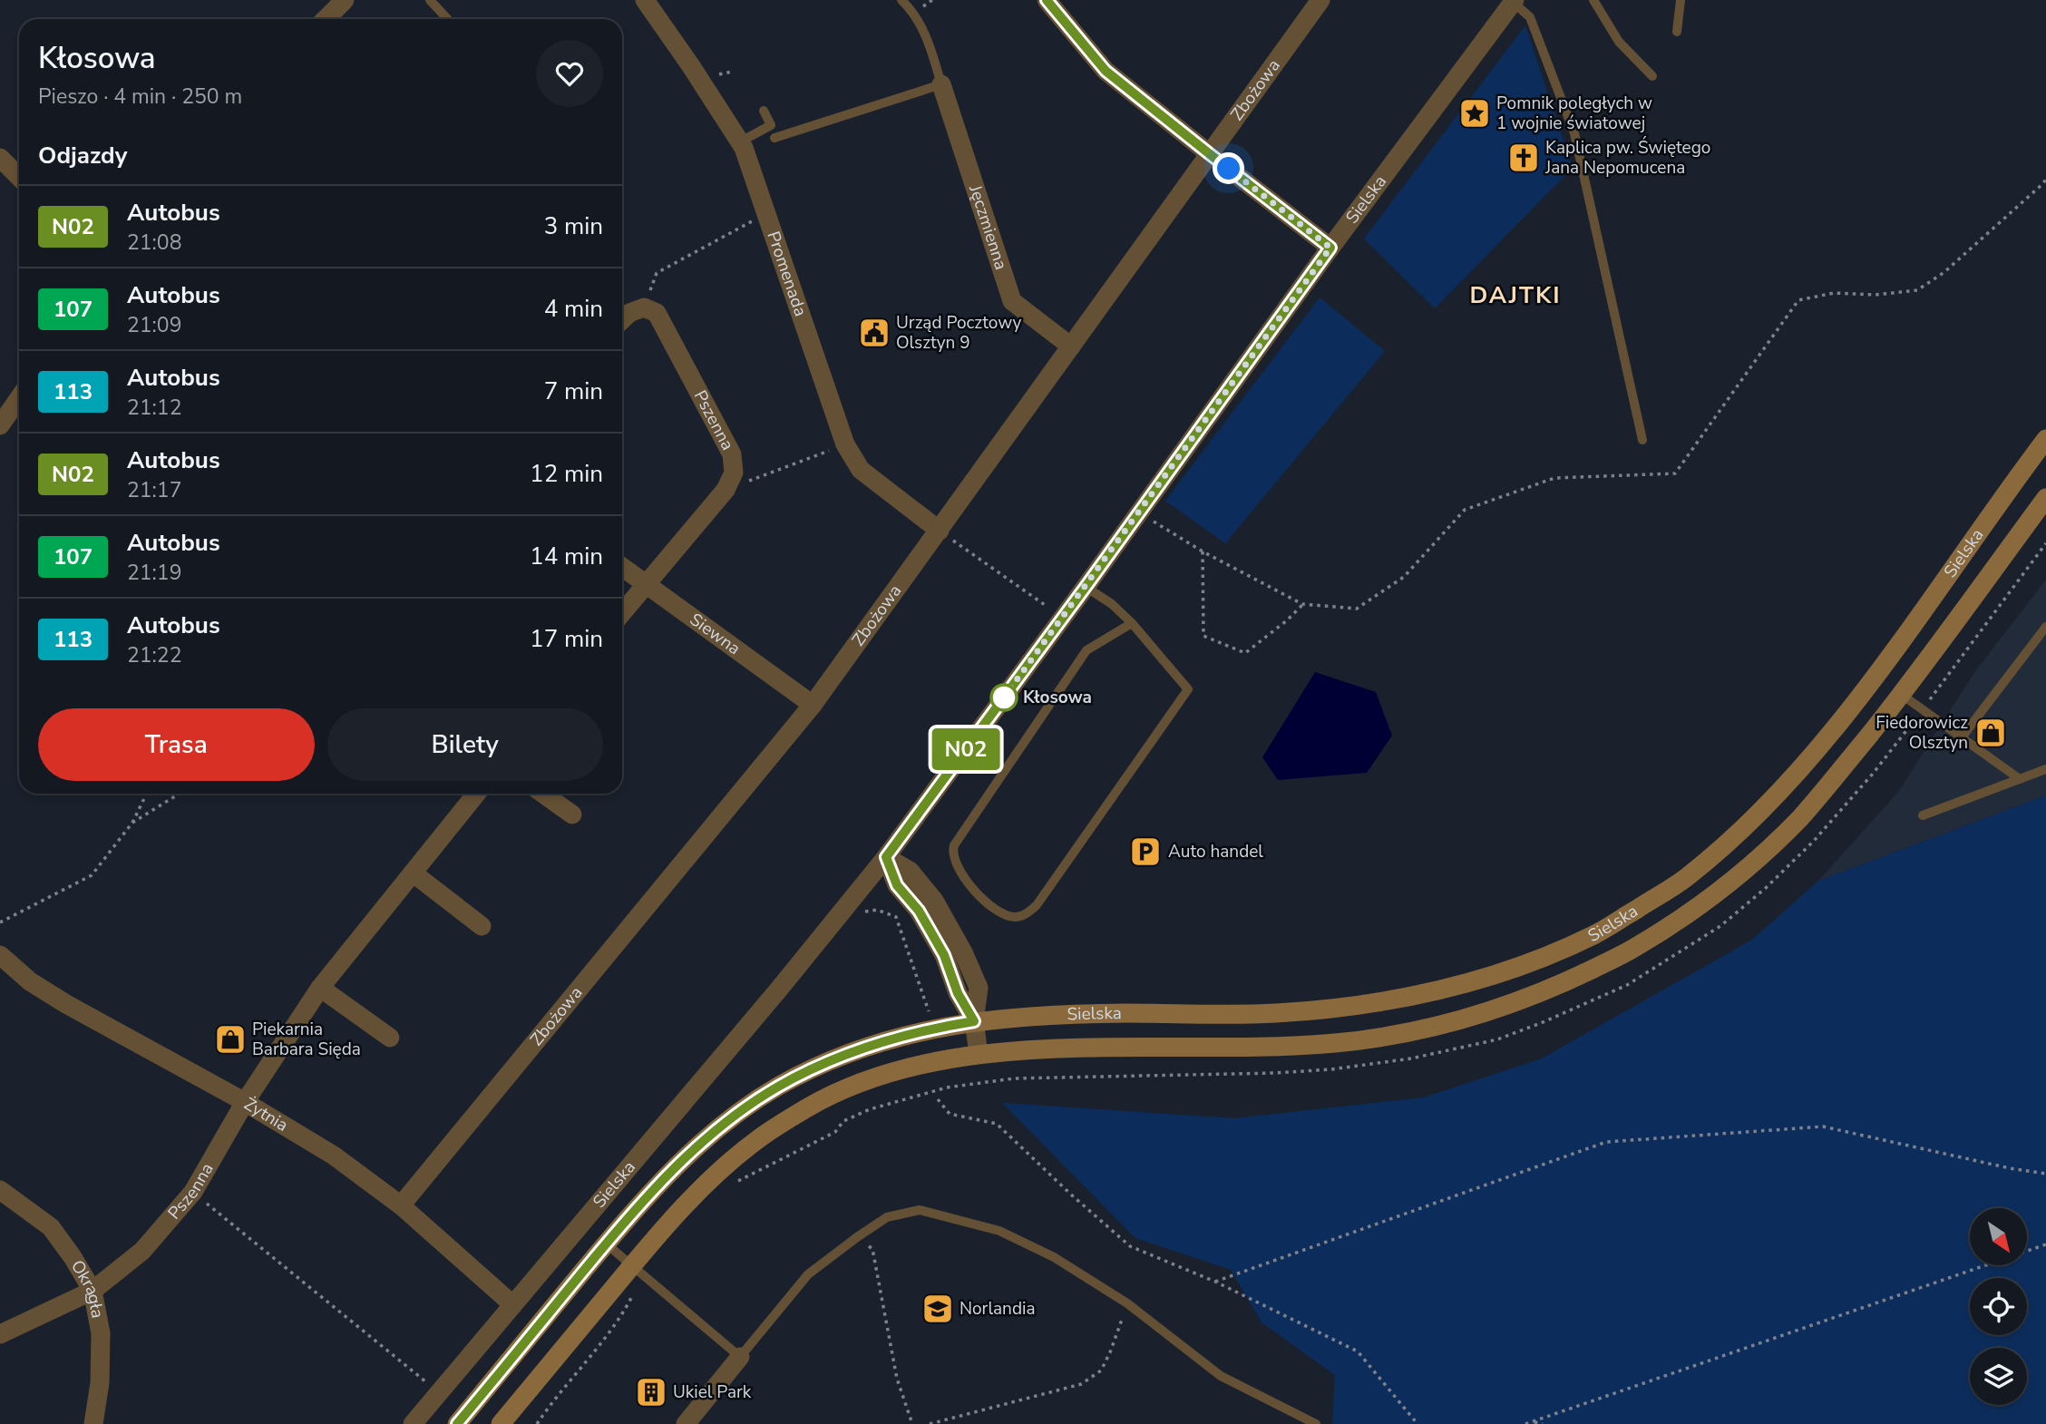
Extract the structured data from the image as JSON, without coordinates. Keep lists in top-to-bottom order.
{
  "streets": {
    "main road": ["Sielska"],
    "street": [
      "Zbożowa",
      "Jęczmienna",
      "Promenada",
      "Pszenna",
      "Siewna",
      "Żytnia",
      "Okrągła"
    ]
  },
  "crossings": [
    ["Zbożowa", "Jęczmienna"],
    ["Zbożowa", "Promenada"],
    ["Zbożowa", "Siewna"],
    ["Zbożowa", "Żytnia"],
    ["Sielska", "Żytnia"],
    ["Pszenna", "Siewna"],
    ["Pszenna", "Żytnia"],
    ["Pszenna", "Okrągła"]
  ],
  "districts": ["DAJTKI"],
  "places": {
    "place": ["Pomnik poległych w 1 wojnie światowej"],
    "church": ["Kaplica pw. Świętego Jana Nepomucena"],
    "public building": ["Urząd Pocztowy Olsztyn 9"],
    "other": ["Kłosowa"],
    "shop": ["Fiedorowicz Olsztyn", "Piekarnia Barbara Sięda"],
    "parking": ["Auto handel"],
    "school or university": ["Norlandia"],
    "building": ["Ukiel Park"]
  },
  "lines": ["bus line N02"],
  "north": "bottom right",
  "page": {
    "on_map": "N02",
    "heading": [
      ["Kłosowa", "Pieszo · 4 min · 250 m"],
      "Odjazdy"
    ],
    "list": [
      {
        "mark": "N02",
        "name": "Autobus",
        "note": "21:08",
        "value": "3 min"
      },
      {
        "mark": "107",
        "name": "Autobus",
        "note": "21:09",
        "value": "4 min"
      },
      {
        "mark": "113",
        "name": "Autobus",
        "note": "21:12",
        "value": "7 min"
      },
      {
        "mark": "N02",
        "name": "Autobus",
        "note": "21:17",
        "value": "12 min"
      },
      {
        "mark": "107",
        "name": "Autobus",
        "note": "21:19",
        "value": "14 min"
      },
      {
        "mark": "113",
        "name": "Autobus",
        "note": "21:22",
        "value": "17 min"
      }
    ],
    "buttons": ["Trasa", "Bilety"]
  }
}
